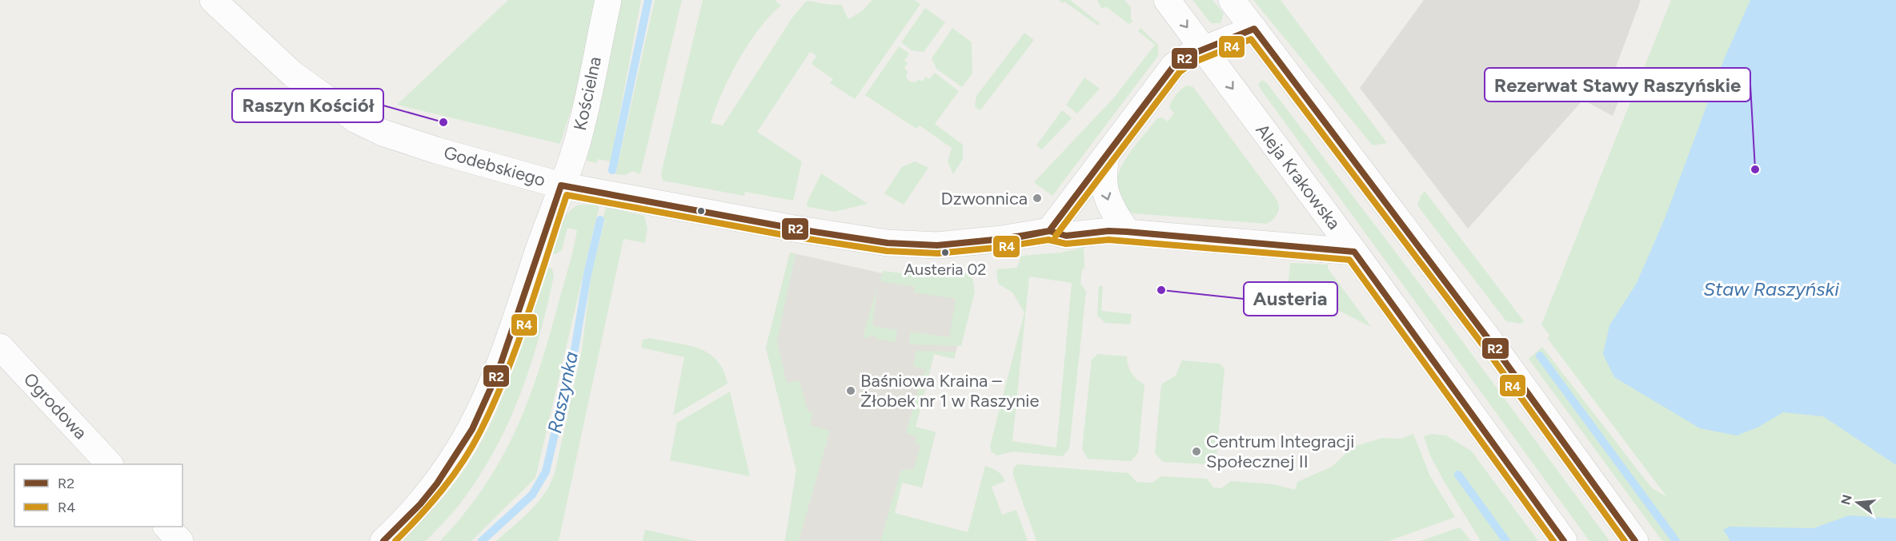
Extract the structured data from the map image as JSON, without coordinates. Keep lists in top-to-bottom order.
{
  "streets": {
    "street": [
      "Kościelna",
      "Godebskiego",
      "Aleja Krakowska",
      "Ogrodowa"
    ]
  },
  "crossings": [
    ["Kościelna", "Godebskiego"],
    ["Godebskiego", "Aleja Krakowska"]
  ],
  "water": ["Staw Raszyński", "Raszynka"],
  "places": [
    "Raszyn Kościół",
    "Rezerwat Stawy Raszyńskie",
    "Dzwonnica",
    "Austeria 02",
    "Austeria",
    "Baśniowa Kraina – Żłobek nr 1 w Raszynie",
    "Centrum Integracji Społecznej II"
  ],
  "lines": ["transit line R2", "transit line R4"],
  "legend": ["R2", "R4"],
  "north": "left"
}
